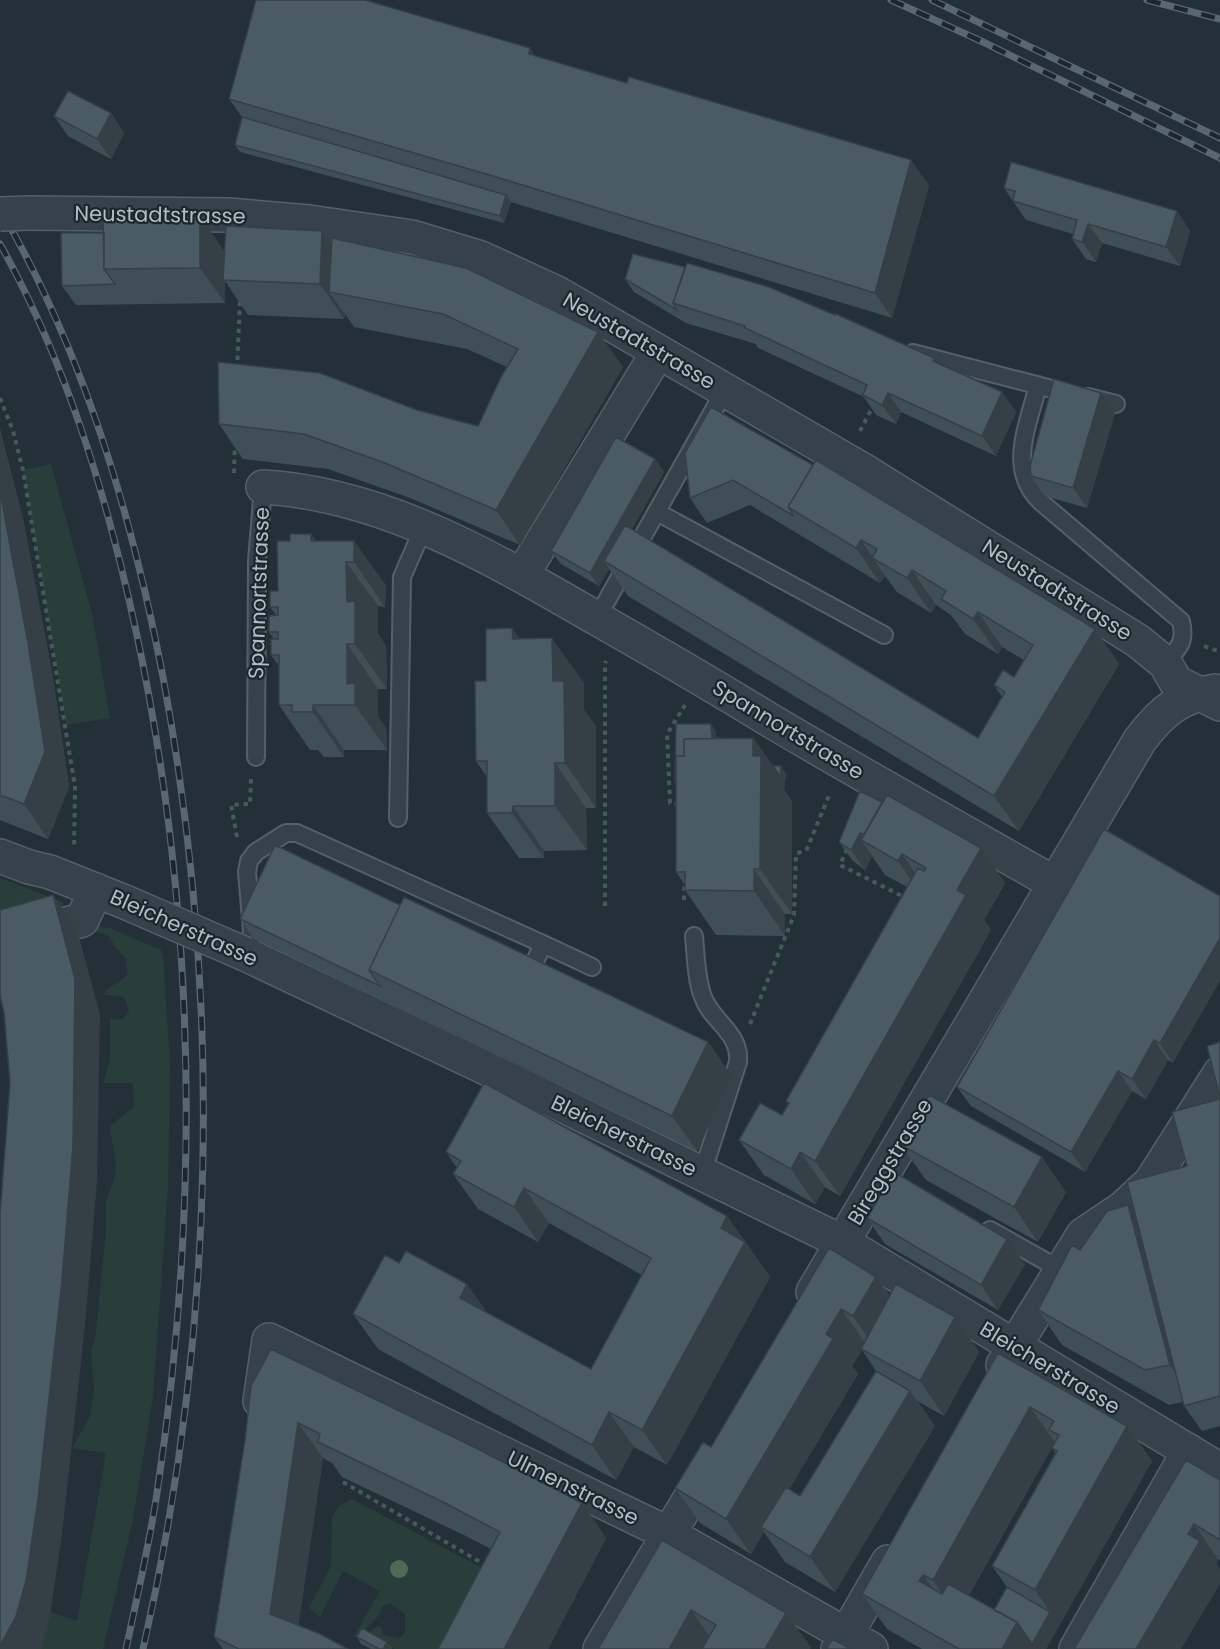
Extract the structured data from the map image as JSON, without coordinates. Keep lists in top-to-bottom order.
{
  "streets": {
    "street": [
      "Neustadtstrasse",
      "Spannortstrasse",
      "Bleicherstrasse",
      "Bireggstrasse",
      "Ulmenstrasse"
    ]
  },
  "crossings": [
    ["Neustadtstrasse", "Bireggstrasse"],
    ["Spannortstrasse", "Bireggstrasse"],
    ["Bleicherstrasse", "Bireggstrasse"]
  ]
}
